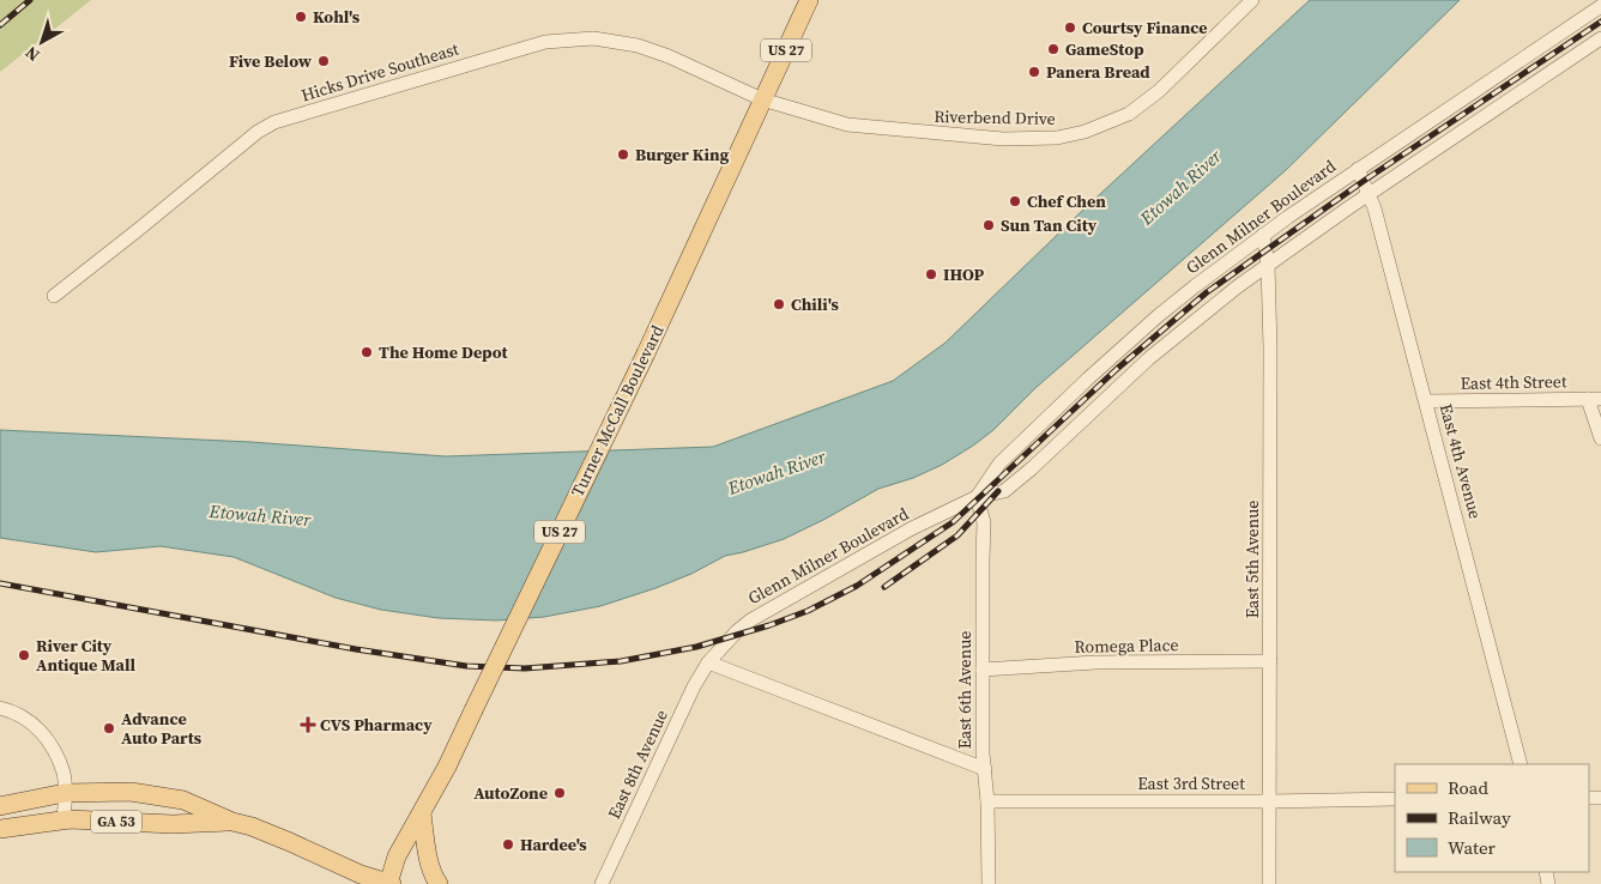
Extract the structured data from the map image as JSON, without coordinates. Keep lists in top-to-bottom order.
{
  "streets": {
    "main road": ["US 27", "Turner McCall Boulevard", "GA 53"],
    "street": [
      "Hicks Drive Southeast",
      "Riverbend Drive",
      "Glenn Milner Boulevard",
      "East 4th Street",
      "East 4th Avenue",
      "East 5th Avenue",
      "Romega Place",
      "East 6th Avenue",
      "East 8th Avenue",
      "East 3rd Street"
    ]
  },
  "crossings": [
    ["Hicks Drive Southeast", "Riverbend Drive"],
    ["Hicks Drive Southeast", "Turner McCall Boulevard"],
    ["Riverbend Drive", "Turner McCall Boulevard"],
    ["Glenn Milner Boulevard", "East 4th Avenue"],
    ["Glenn Milner Boulevard", "East 5th Avenue"],
    ["Glenn Milner Boulevard", "East 6th Avenue"],
    ["Glenn Milner Boulevard", "East 8th Avenue"],
    ["East 4th Street", "East 4th Avenue"],
    ["Turner McCall Boulevard", "GA 53"],
    ["East 5th Avenue", "Romega Place"],
    ["East 5th Avenue", "East 3rd Street"],
    ["Romega Place", "East 6th Avenue"],
    ["East 6th Avenue", "East 3rd Street"]
  ],
  "water": ["Etowah River"],
  "places": {
    "other": [
      "Kohl's",
      "Courtsy Finance",
      "GameStop",
      "Five Below",
      "Panera Bread",
      "Burger King",
      "Chef Chen",
      "Sun Tan City",
      "IHOP",
      "Chili's",
      "The Home Depot",
      "River City Antique Mall",
      "Advance Auto Parts",
      "AutoZone",
      "Hardee's"
    ],
    "health": ["CVS Pharmacy"]
  },
  "legend": ["Road", "Railway", "Water"],
  "north": "bottom left"
}
